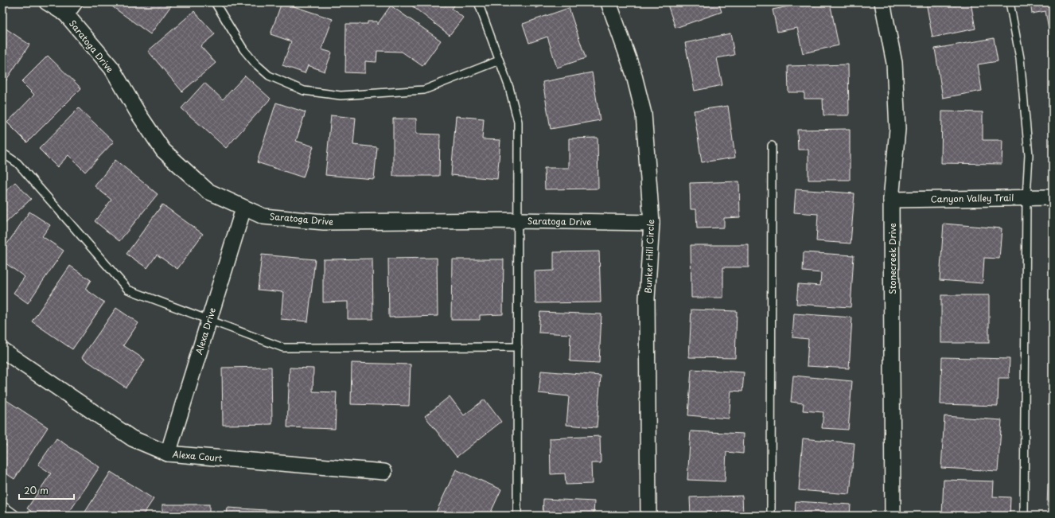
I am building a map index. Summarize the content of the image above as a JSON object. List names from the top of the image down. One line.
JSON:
{"streets":{"street":["Saratoga Drive","Canyon Valley Trail","Bunker Hill Circle","Stonecreek Drive","Alexa Drive","Alexa Court"]},"crossings":[["Saratoga Drive","Bunker Hill Circle"],["Saratoga Drive","Alexa Drive"],["Canyon Valley Trail","Stonecreek Drive"],["Alexa Drive","Alexa Court"]],"scale_bar":"20 m"}
